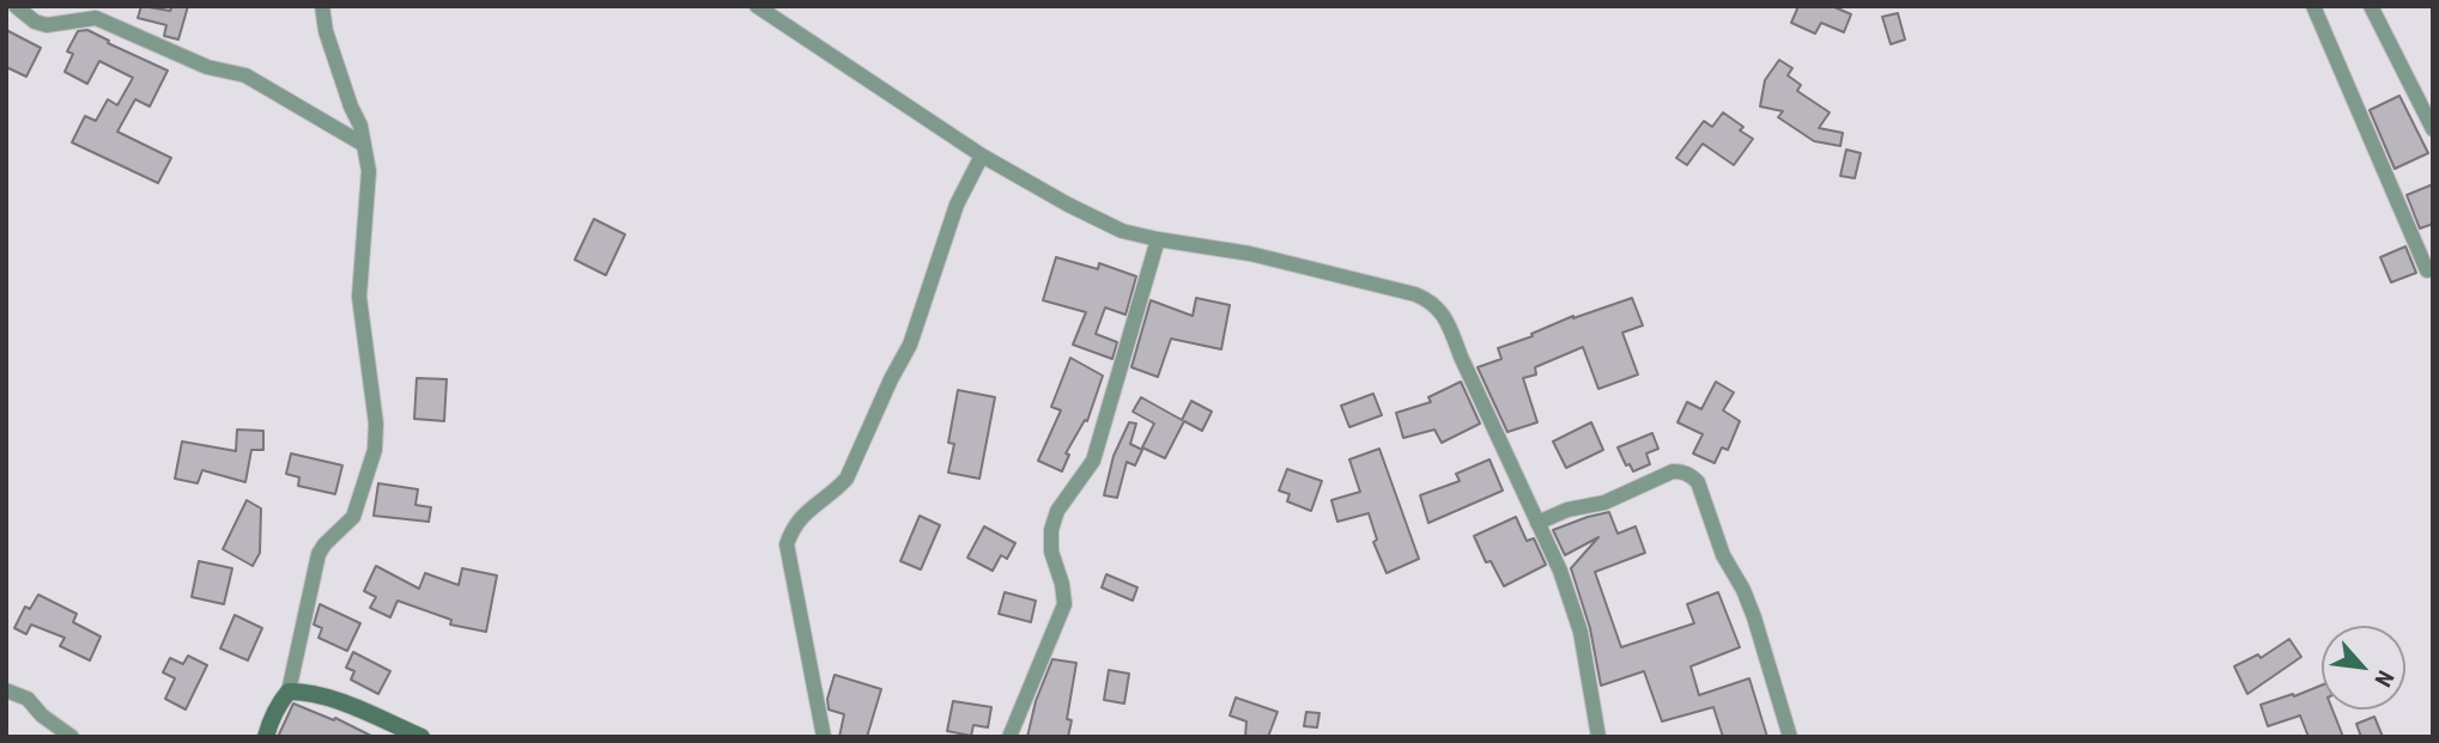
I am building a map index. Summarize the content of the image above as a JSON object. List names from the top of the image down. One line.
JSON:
{"north":"bottom right"}
